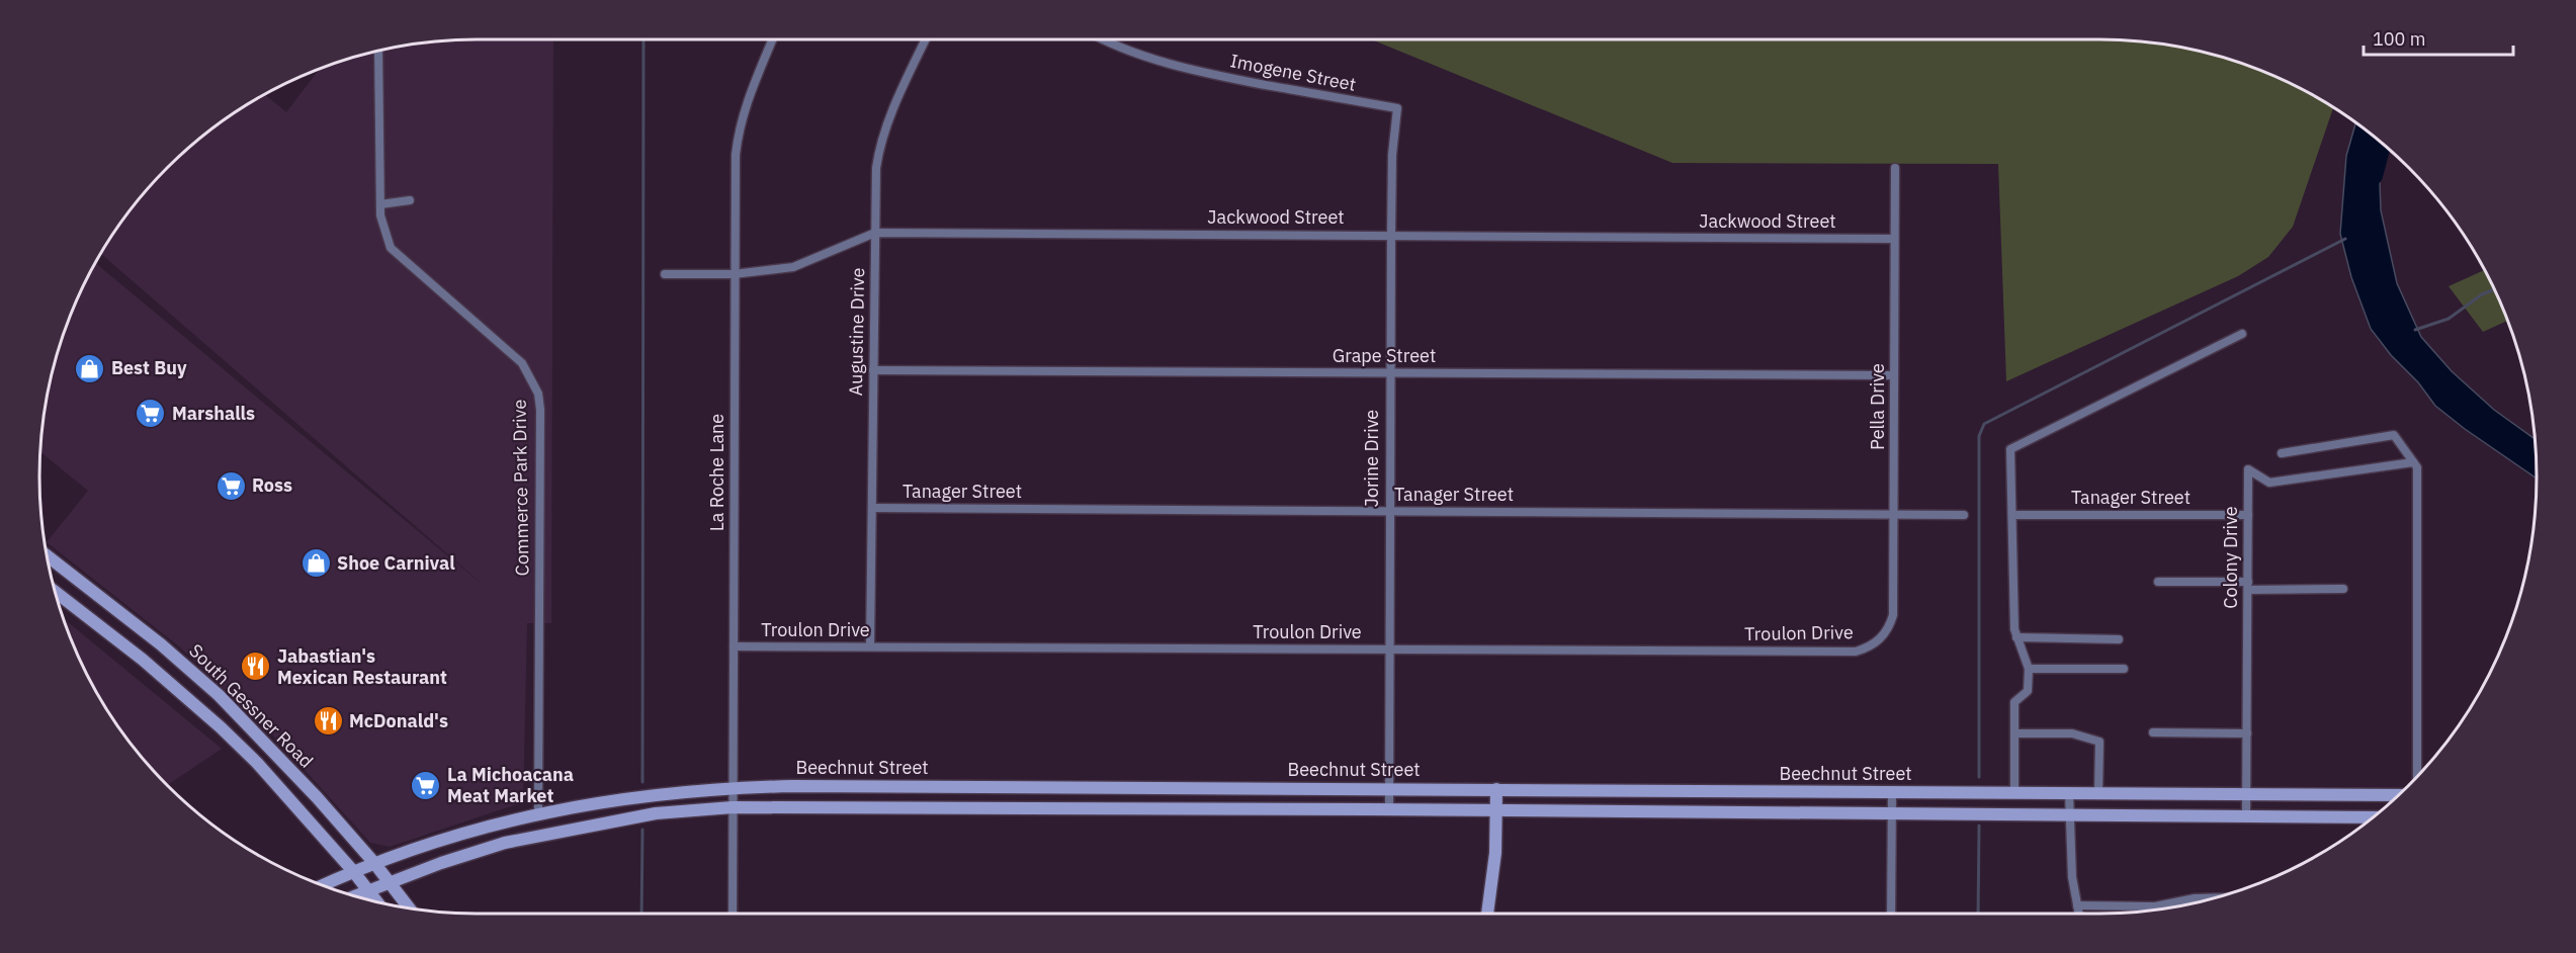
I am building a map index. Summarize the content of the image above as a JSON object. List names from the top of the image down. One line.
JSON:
{"streets":{"main road":["South Gessner Road","Beechnut Street"],"street":["Imogene Street","Jackwood Street","Augustine Drive","Grape Street","Pella Drive","Jorine Drive","La Roche Lane","Commerce Park Drive","Tanager Street","Colony Drive","Troulon Drive"]},"crossings":[["Imogene Street","Jorine Drive"],["Jackwood Street","Augustine Drive"],["Jackwood Street","Pella Drive"],["Jackwood Street","Jorine Drive"],["Jackwood Street","La Roche Lane"],["Augustine Drive","Grape Street"],["Augustine Drive","Tanager Street"],["Augustine Drive","Troulon Drive"],["Grape Street","Pella Drive"],["Grape Street","Jorine Drive"],["Pella Drive","Tanager Street"],["Pella Drive","Troulon Drive"],["Jorine Drive","Tanager Street"],["Jorine Drive","Troulon Drive"],["Jorine Drive","Beechnut Street"],["La Roche Lane","Troulon Drive"],["La Roche Lane","Beechnut Street"],["Commerce Park Drive","Beechnut Street"],["Tanager Street","Colony Drive"],["Colony Drive","Beechnut Street"],["South Gessner Road","Beechnut Street"]],"places":{"shop":["Best Buy","Shoe Carnival"],"supermarket":["Marshalls","Ross","La Michoacana Meat Market"],"restaurant":["Jabastian's Mexican Restaurant","McDonald's"]},"scale_bar":"100 m"}
